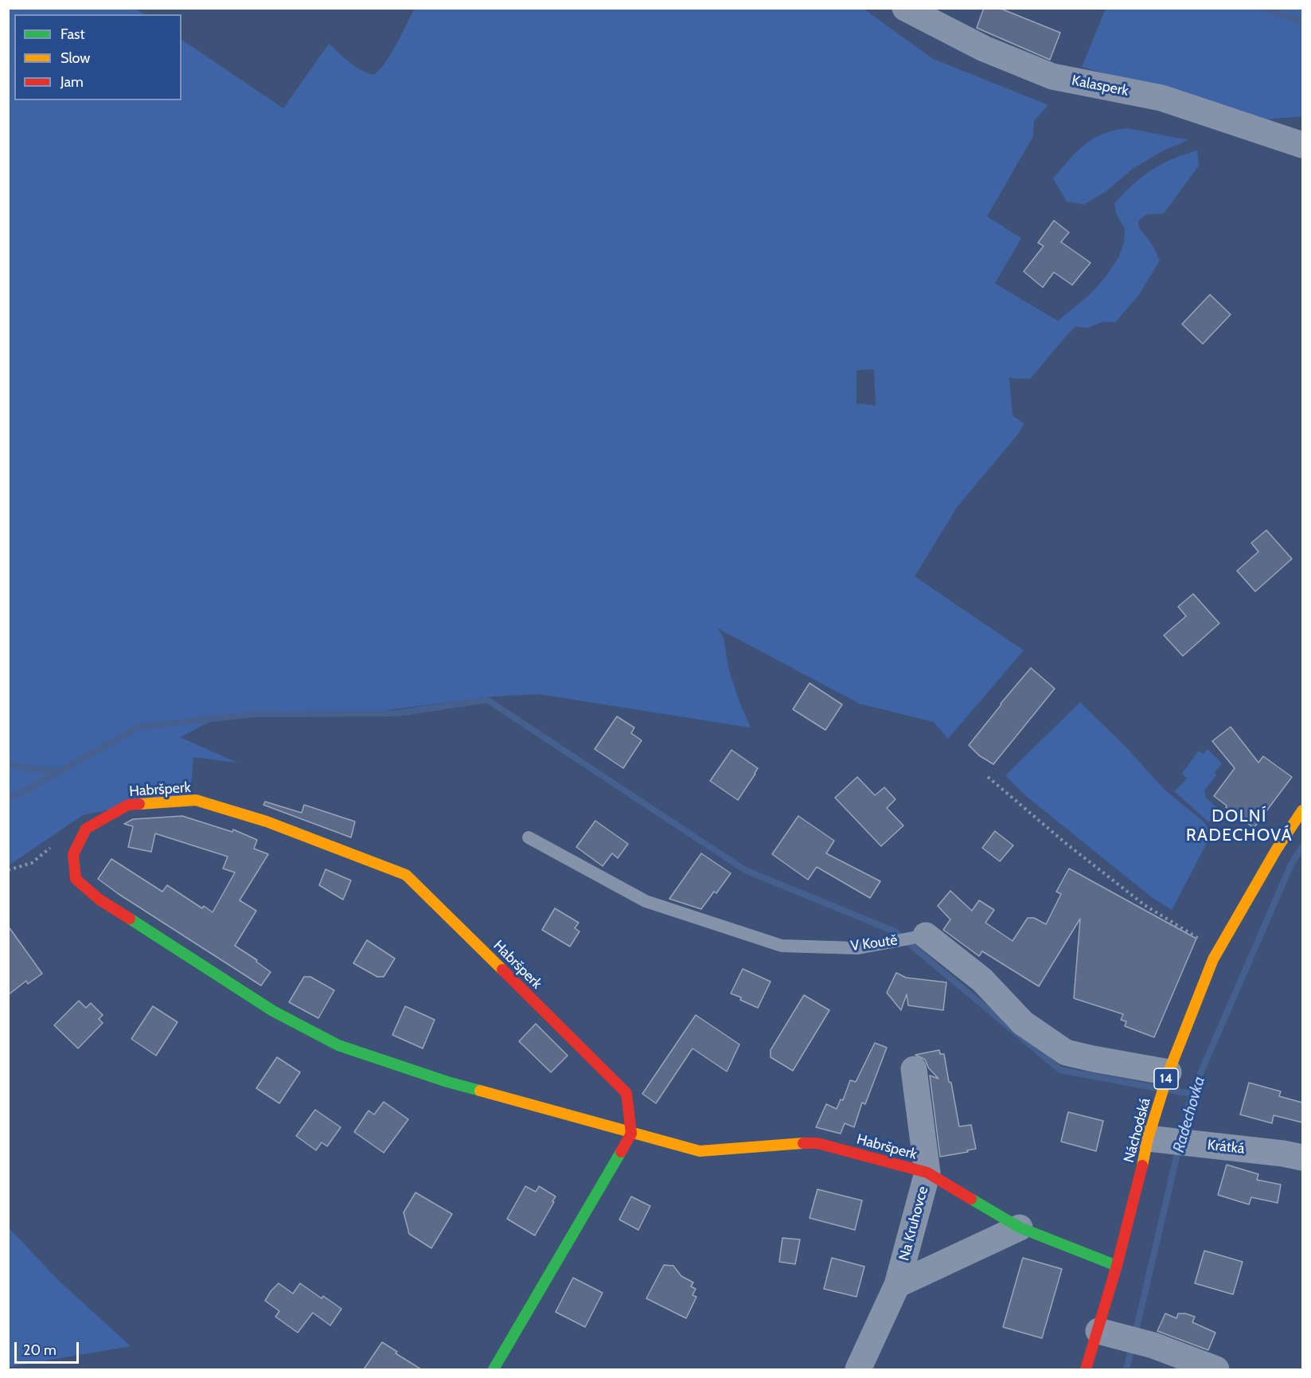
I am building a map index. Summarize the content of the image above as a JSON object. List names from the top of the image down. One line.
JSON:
{"streets":{"street":["Kalasperk","Habršperk","V Koutě","14","Náchodská","Krátká","Na Kruhovce"]},"crossings":[["Habršperk","Náchodská"],["Habršperk","Na Kruhovce"],["V Koutě","Náchodská"],["Náchodská","Krátká"]],"districts":["DOLNÍ RADECHOVÁ"],"water":["Radechovka"],"legend":["Fast","Slow","Jam"],"scale_bar":"20 m"}
